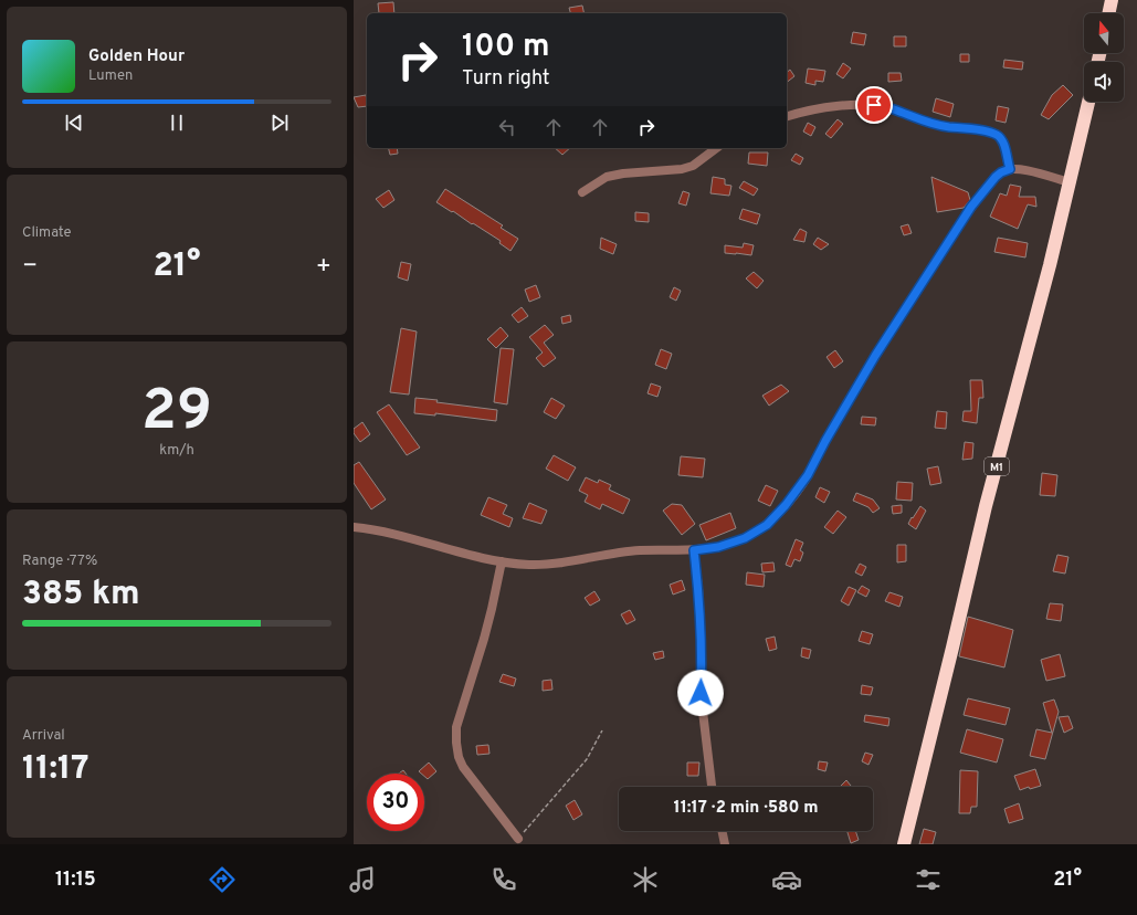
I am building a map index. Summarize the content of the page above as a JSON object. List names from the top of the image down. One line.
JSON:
{"streets":{"highway":["M1"]},"north":"top","page":{"turn":["100 m","Turn right"],"song":["Golden Hour","Lumen"],"tile":["Climate",["29","km/h"],["Range · 77%","385 km"],["Arrival","11:17"]],"heat":["−","21°","+"],"limit":"30","trip":"11:17 · 2 min · 580 m","tabs":["11:15","21°"]}}
